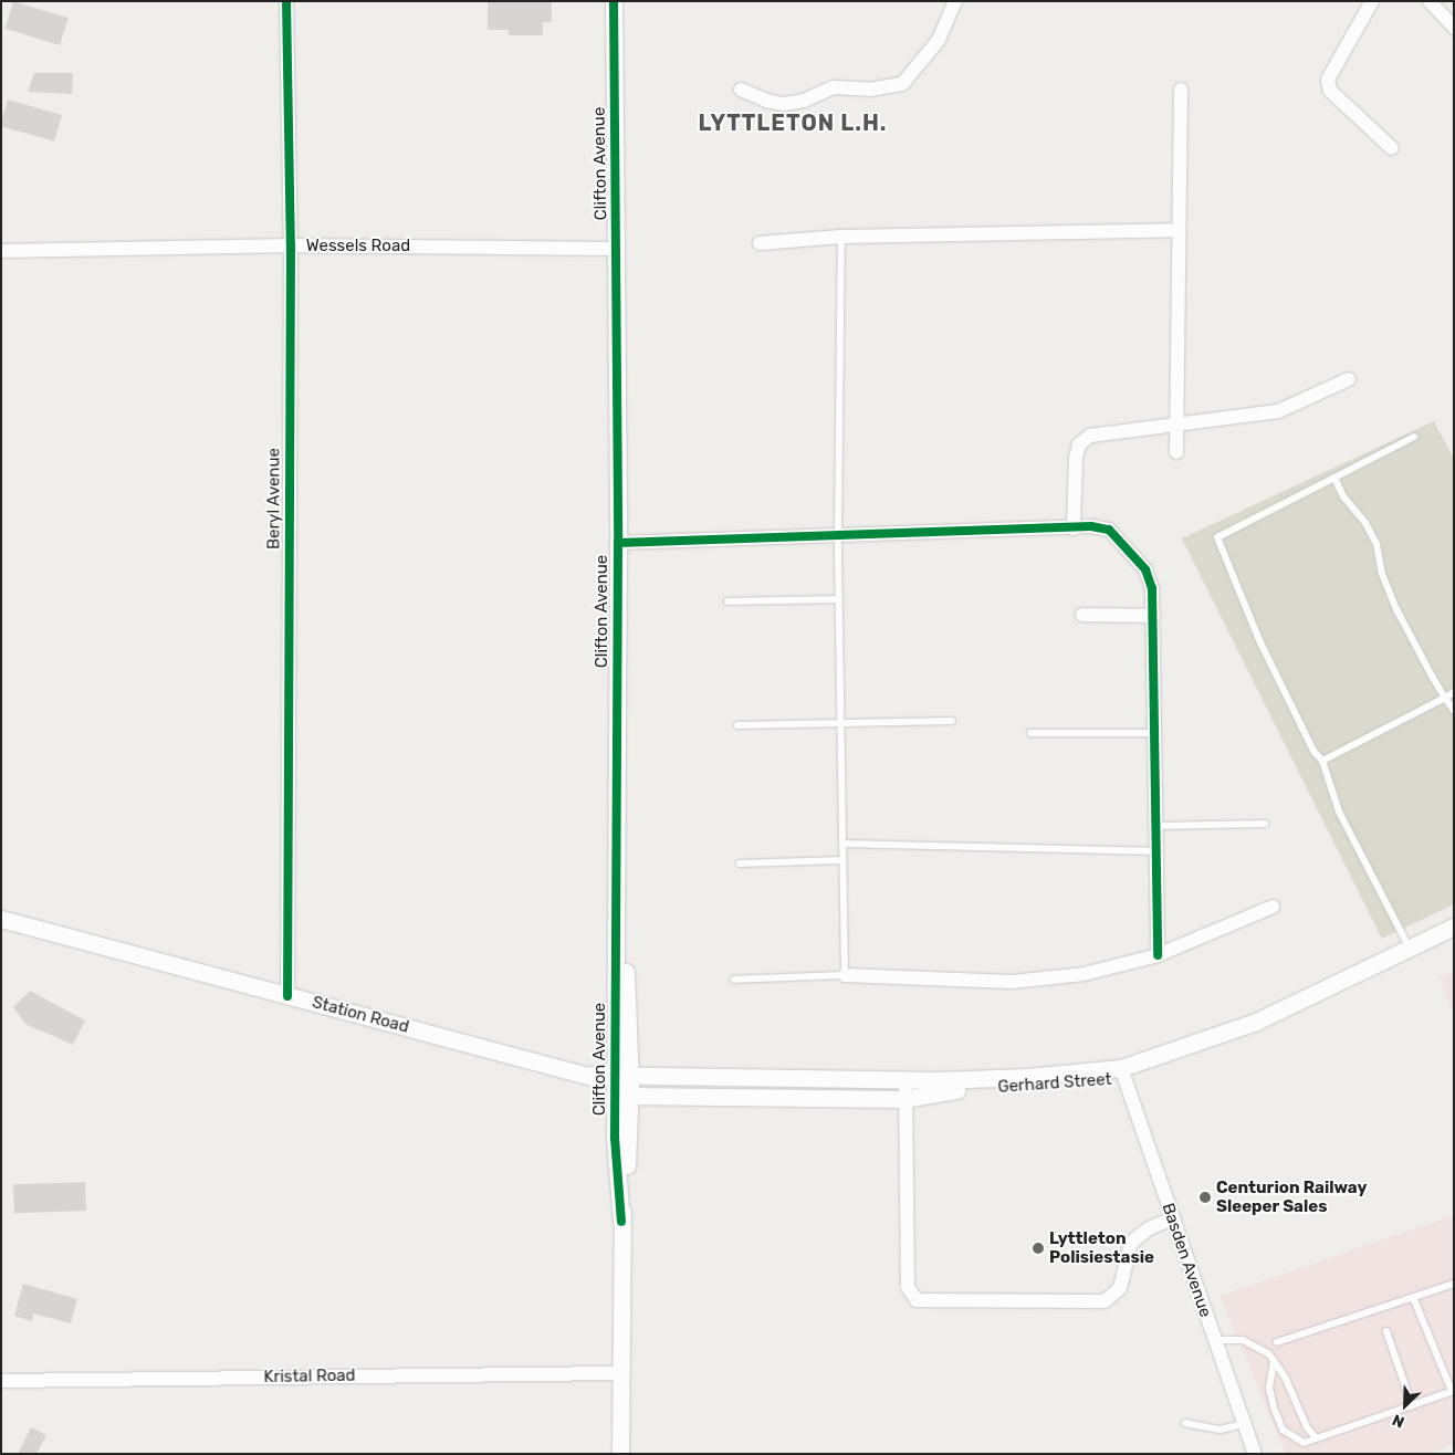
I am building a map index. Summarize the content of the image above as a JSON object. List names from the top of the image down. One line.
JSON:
{"streets":{"street":["Clifton Avenue","Wessels Road","Beryl Avenue","Station Road","Gerhard Street","Basden Avenue","Kristal Road"]},"crossings":[["Clifton Avenue","Wessels Road"],["Clifton Avenue","Station Road"],["Clifton Avenue","Gerhard Street"],["Clifton Avenue","Kristal Road"],["Wessels Road","Beryl Avenue"],["Beryl Avenue","Station Road"],["Station Road","Gerhard Street"],["Gerhard Street","Basden Avenue"]],"districts":["LYTTLETON L.H."],"places":["Centurion Railway Sleeper Sales","Lyttleton Polisiestasie"],"north":"bottom left"}
